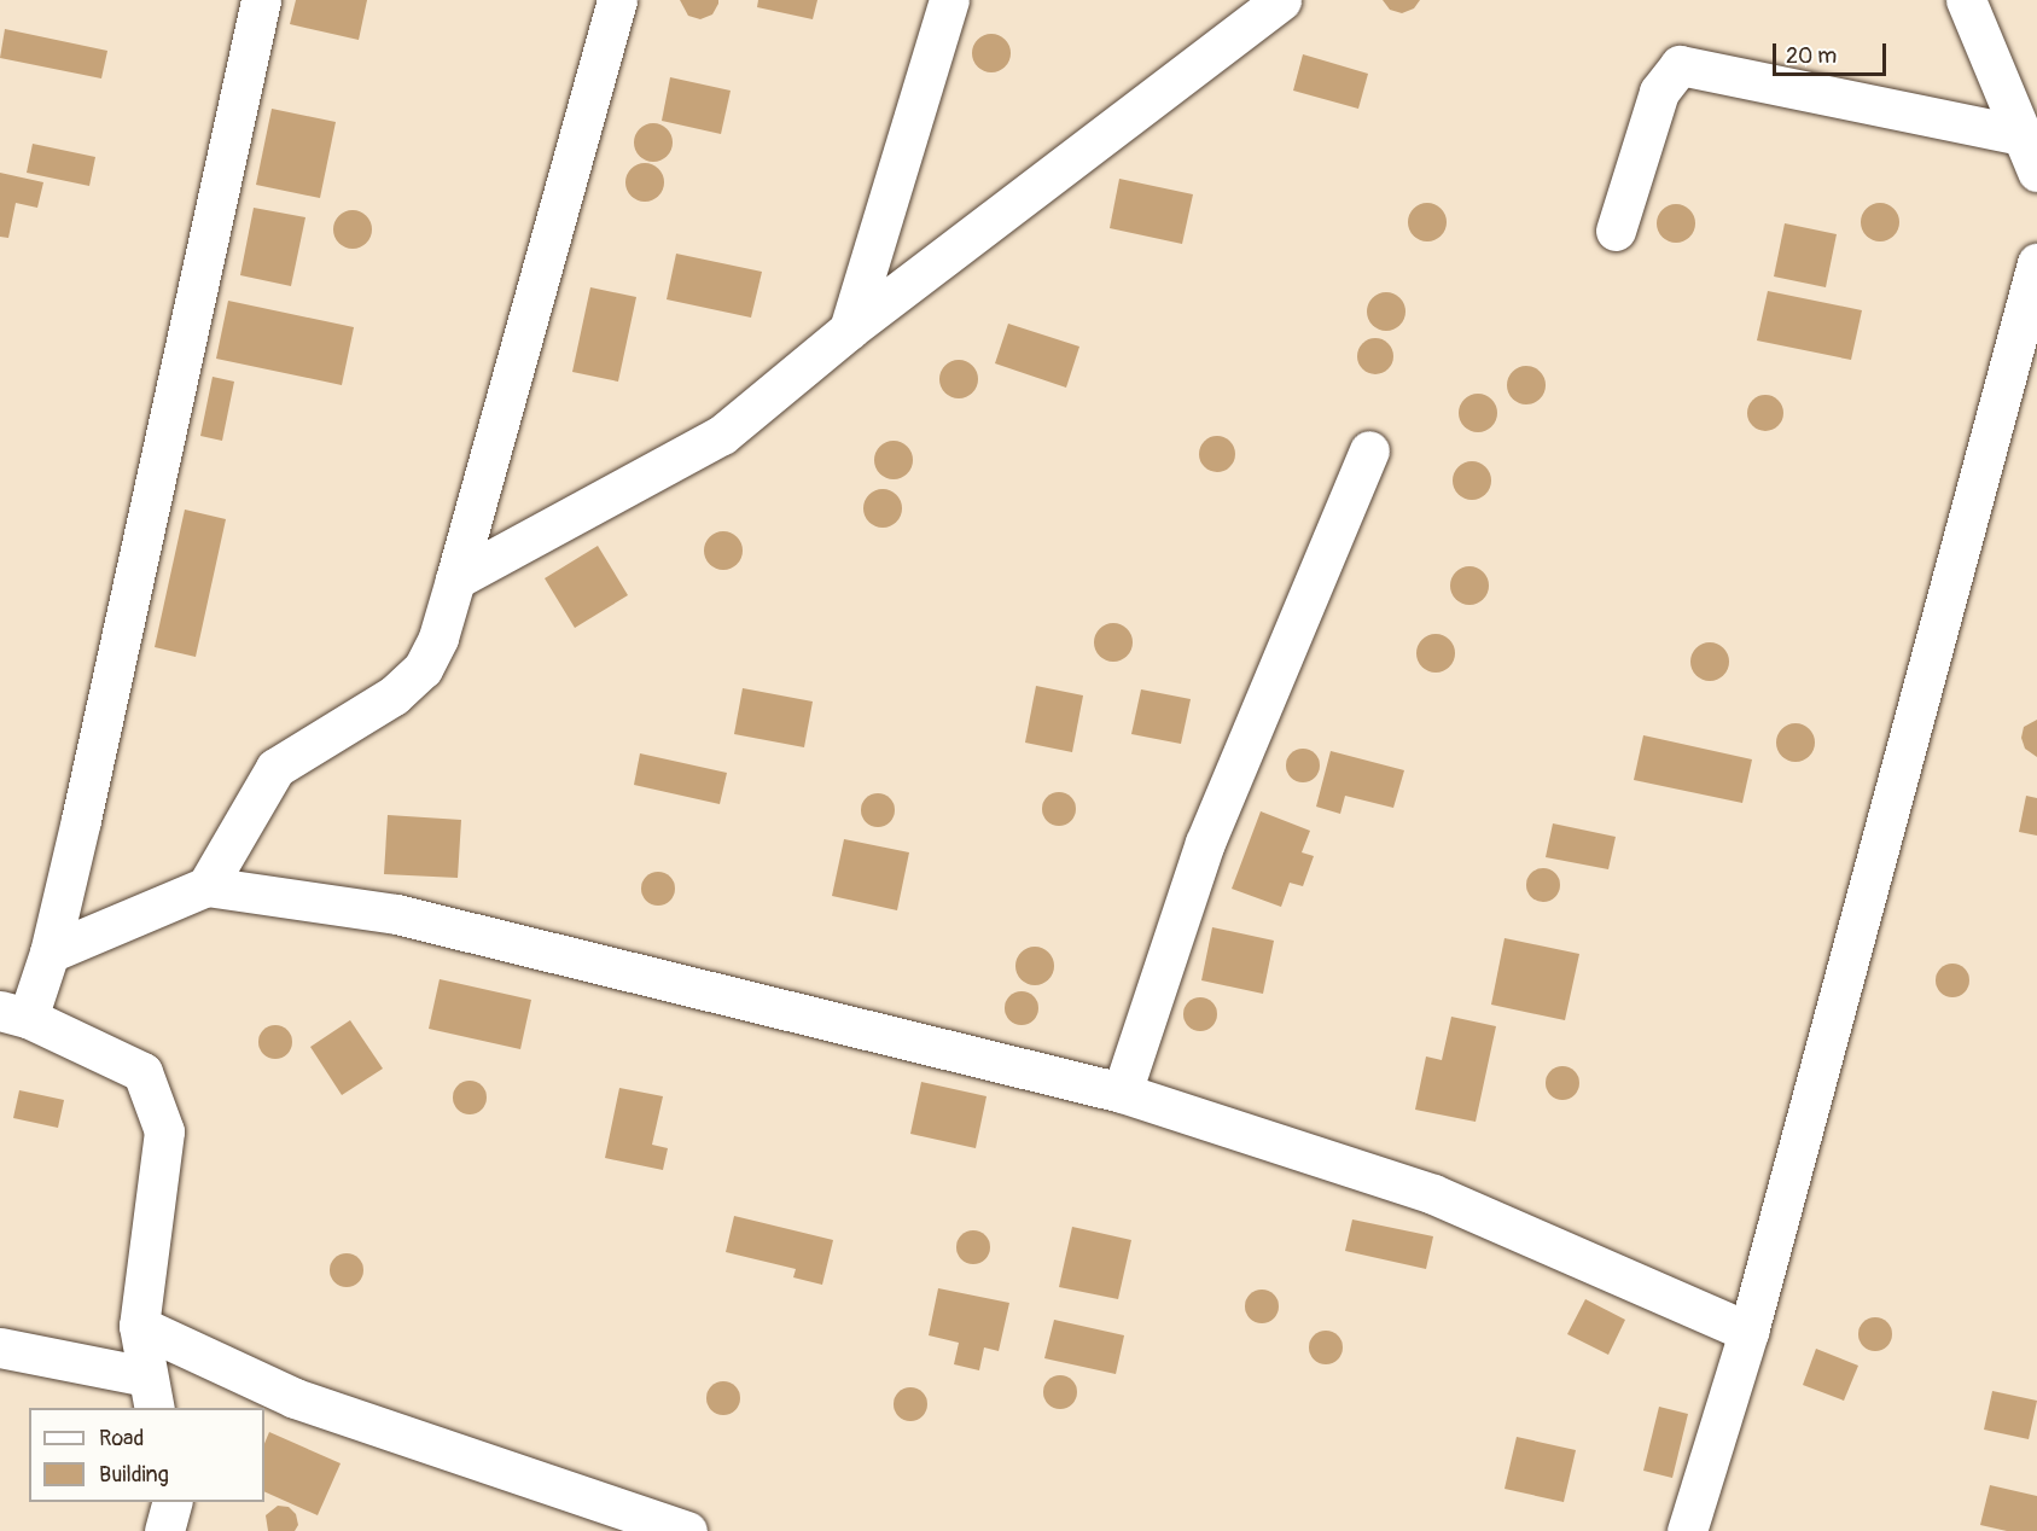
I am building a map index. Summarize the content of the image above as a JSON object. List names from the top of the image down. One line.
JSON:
{"legend":["Road","Building"],"scale_bar":"20 m"}
